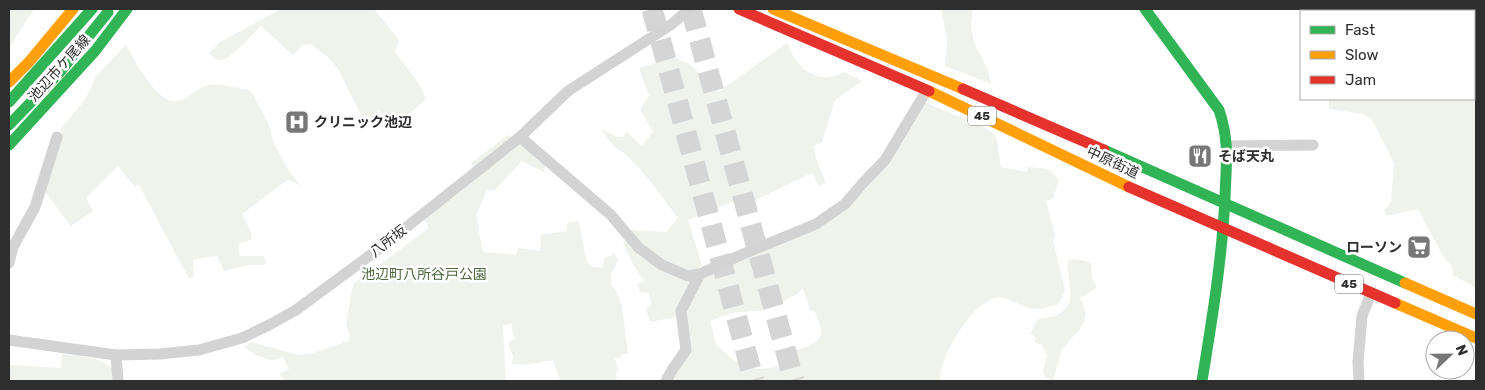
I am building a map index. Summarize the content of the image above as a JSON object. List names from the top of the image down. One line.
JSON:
{"streets":{"main road":["池辺市ケ尾線","45","中原街道"],"street":["八所坂"]},"parks":["池辺町八所谷戸公園"],"places":{"hospital":["クリニック池辺"],"restaurant":["そば天丸"],"supermarket":["ローソン"]},"legend":["Fast","Slow","Jam"],"north":"right"}
